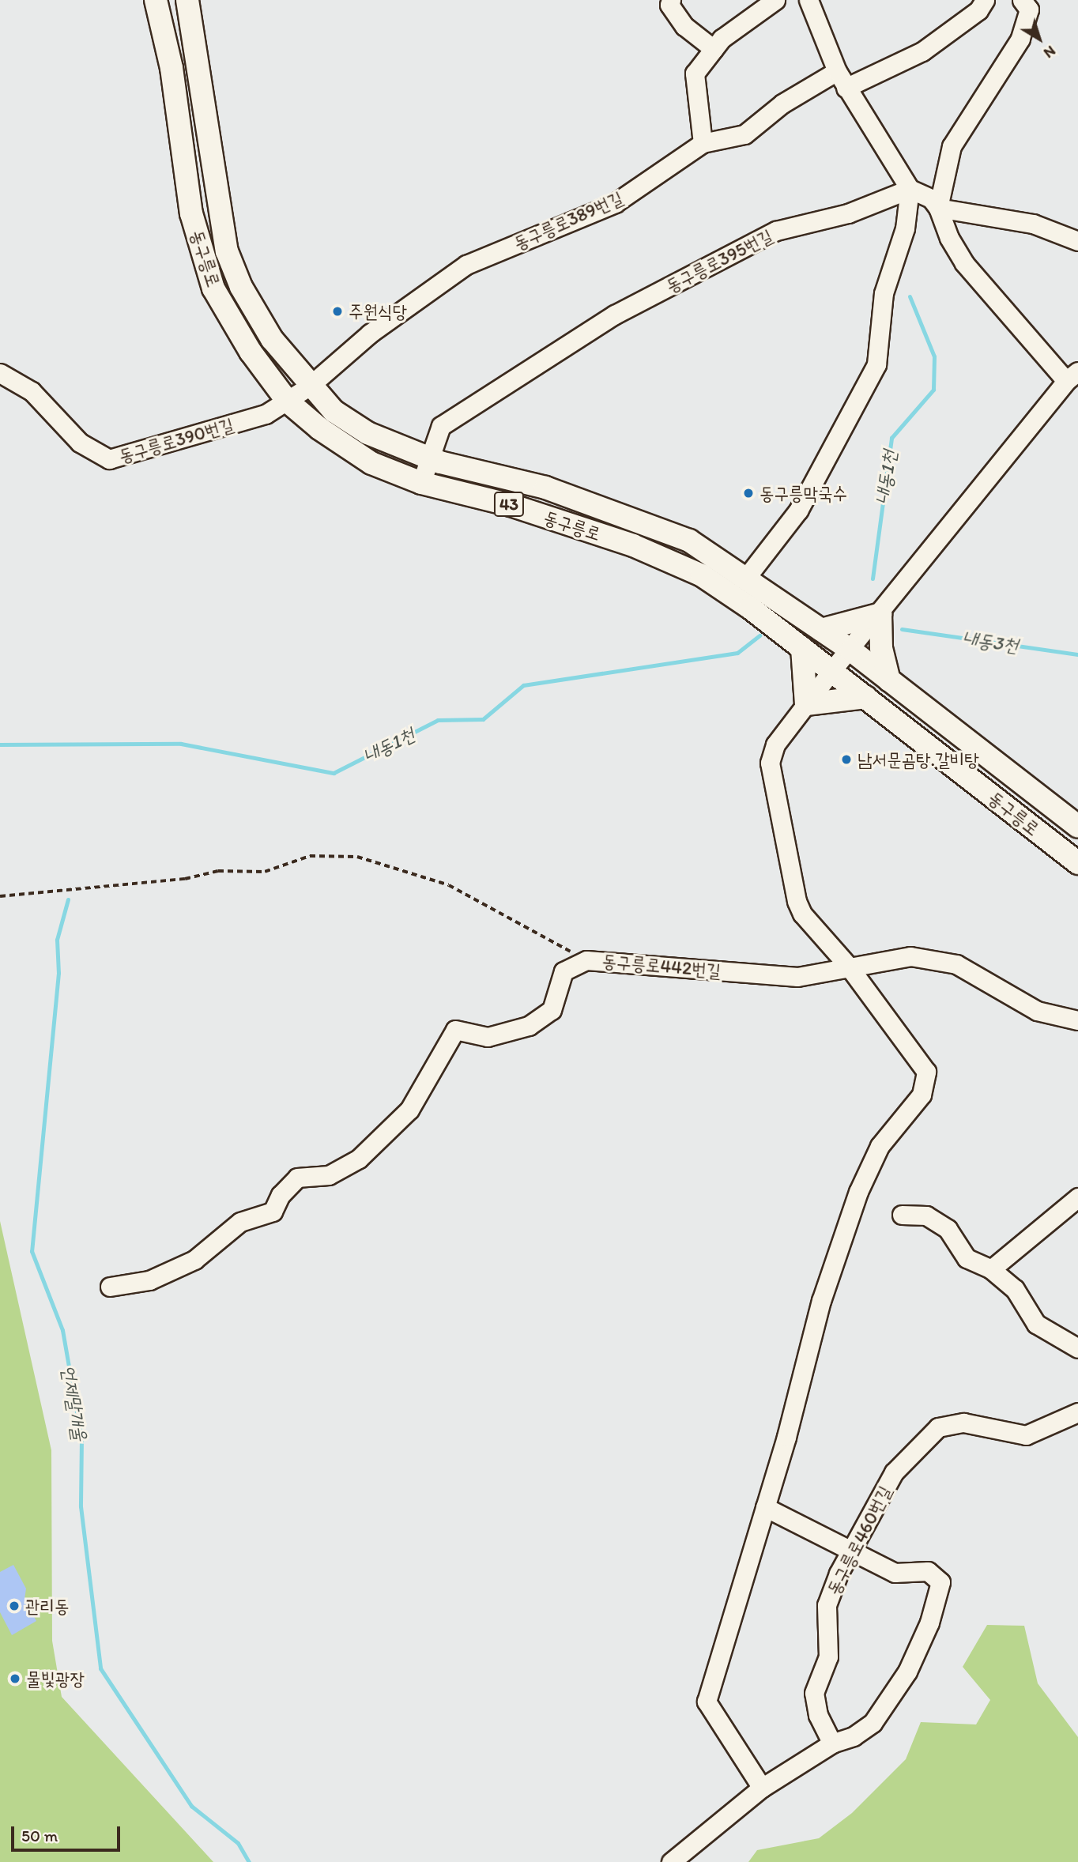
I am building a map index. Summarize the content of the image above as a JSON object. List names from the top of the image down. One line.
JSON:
{"streets":{"main road":["동구릉로","43"],"street":["동구릉로389번길","동구릉로395번길","동구릉로390번길","동구릉로442번길","동구릉로460번길"]},"crossings":[["동구릉로389번길","동구릉로"],["동구릉로389번길","동구릉로390번길"],["동구릉로","동구릉로395번길"],["동구릉로","동구릉로390번길"]],"water":["내동1천","내동3천","언제말개울"],"places":["주원식당","동구릉막국수","남서문곰탕.갈비탕","관리동","물빛광장"],"scale_bar":"50 m","north":"bottom right"}
